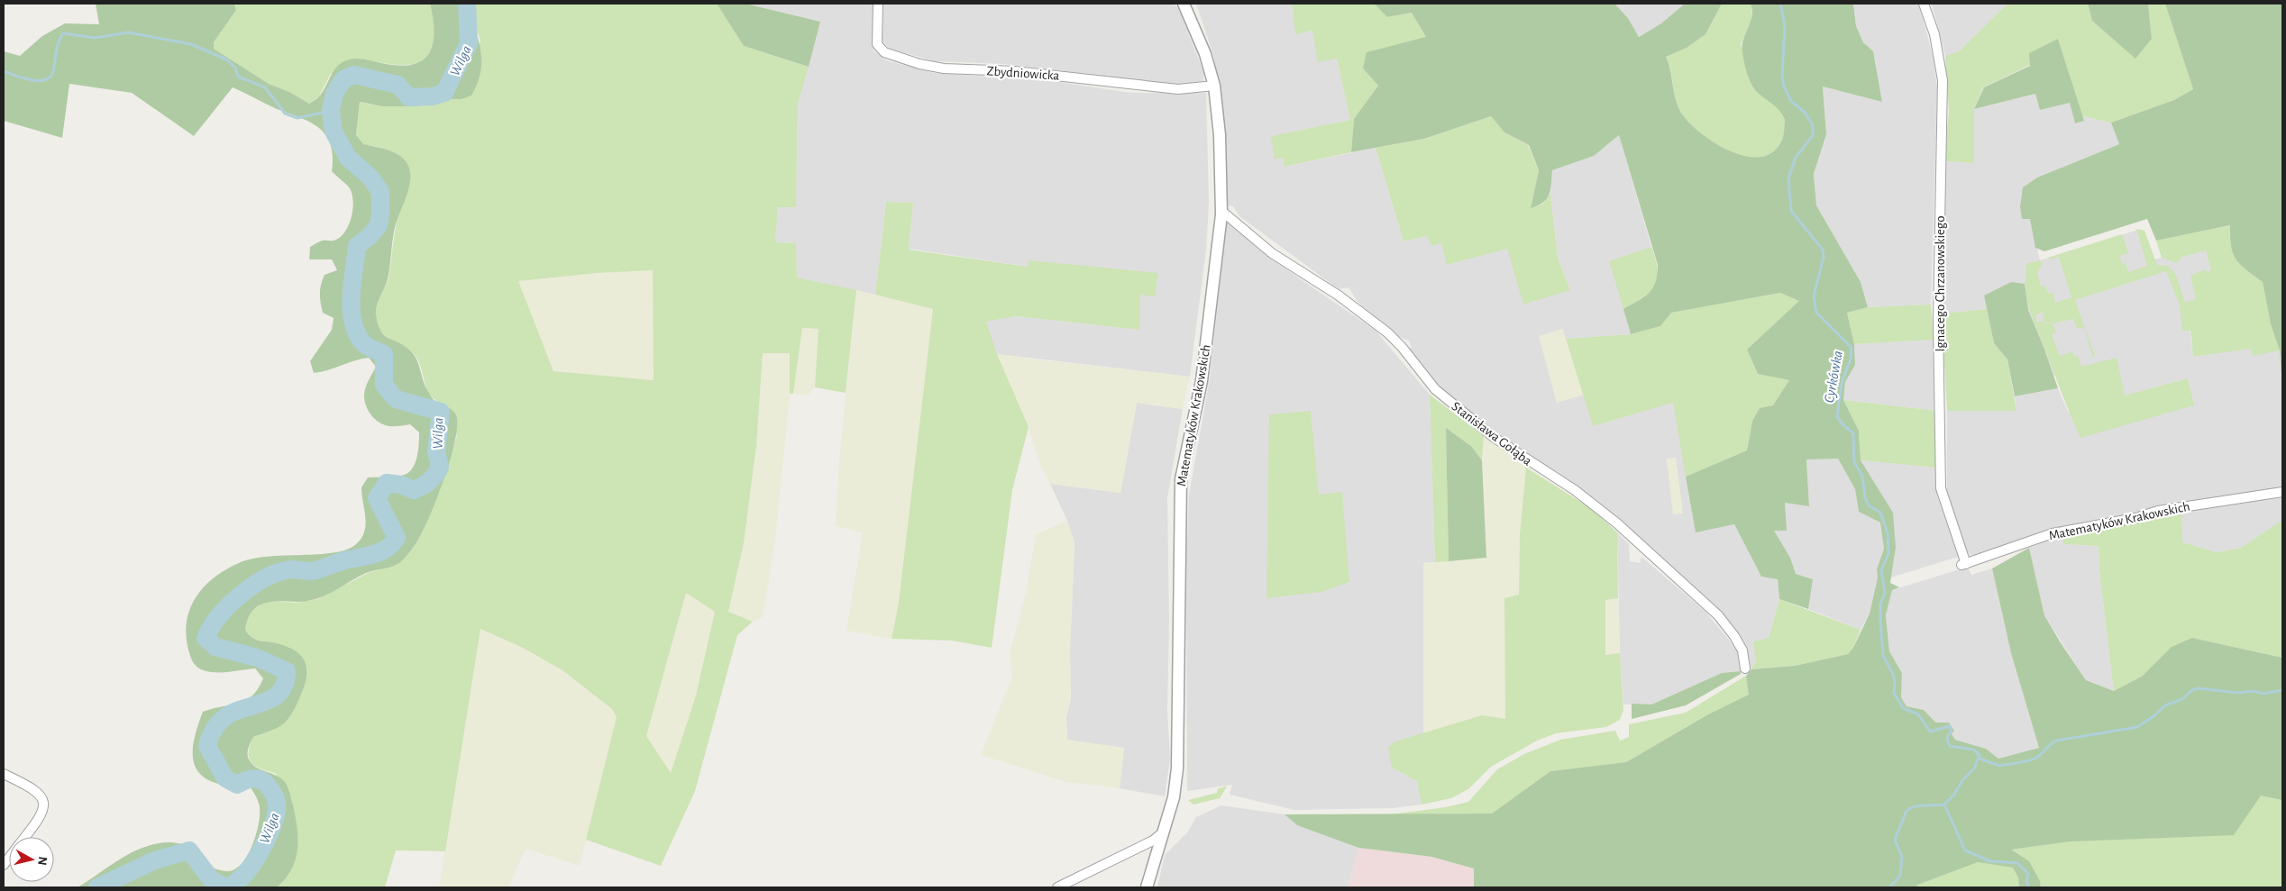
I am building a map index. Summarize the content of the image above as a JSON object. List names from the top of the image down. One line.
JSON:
{"streets":{"street":["Zbydniowicka","Ignacego Chrzanowskiego","Matematyków Krakowskich","Stanisława Gołąba"]},"crossings":[["Zbydniowicka","Matematyków Krakowskich"],["Ignacego Chrzanowskiego","Matematyków Krakowskich"],["Matematyków Krakowskich","Stanisława Gołąba"]],"water":["Wilga","Cyrkówka"],"north":"right"}
